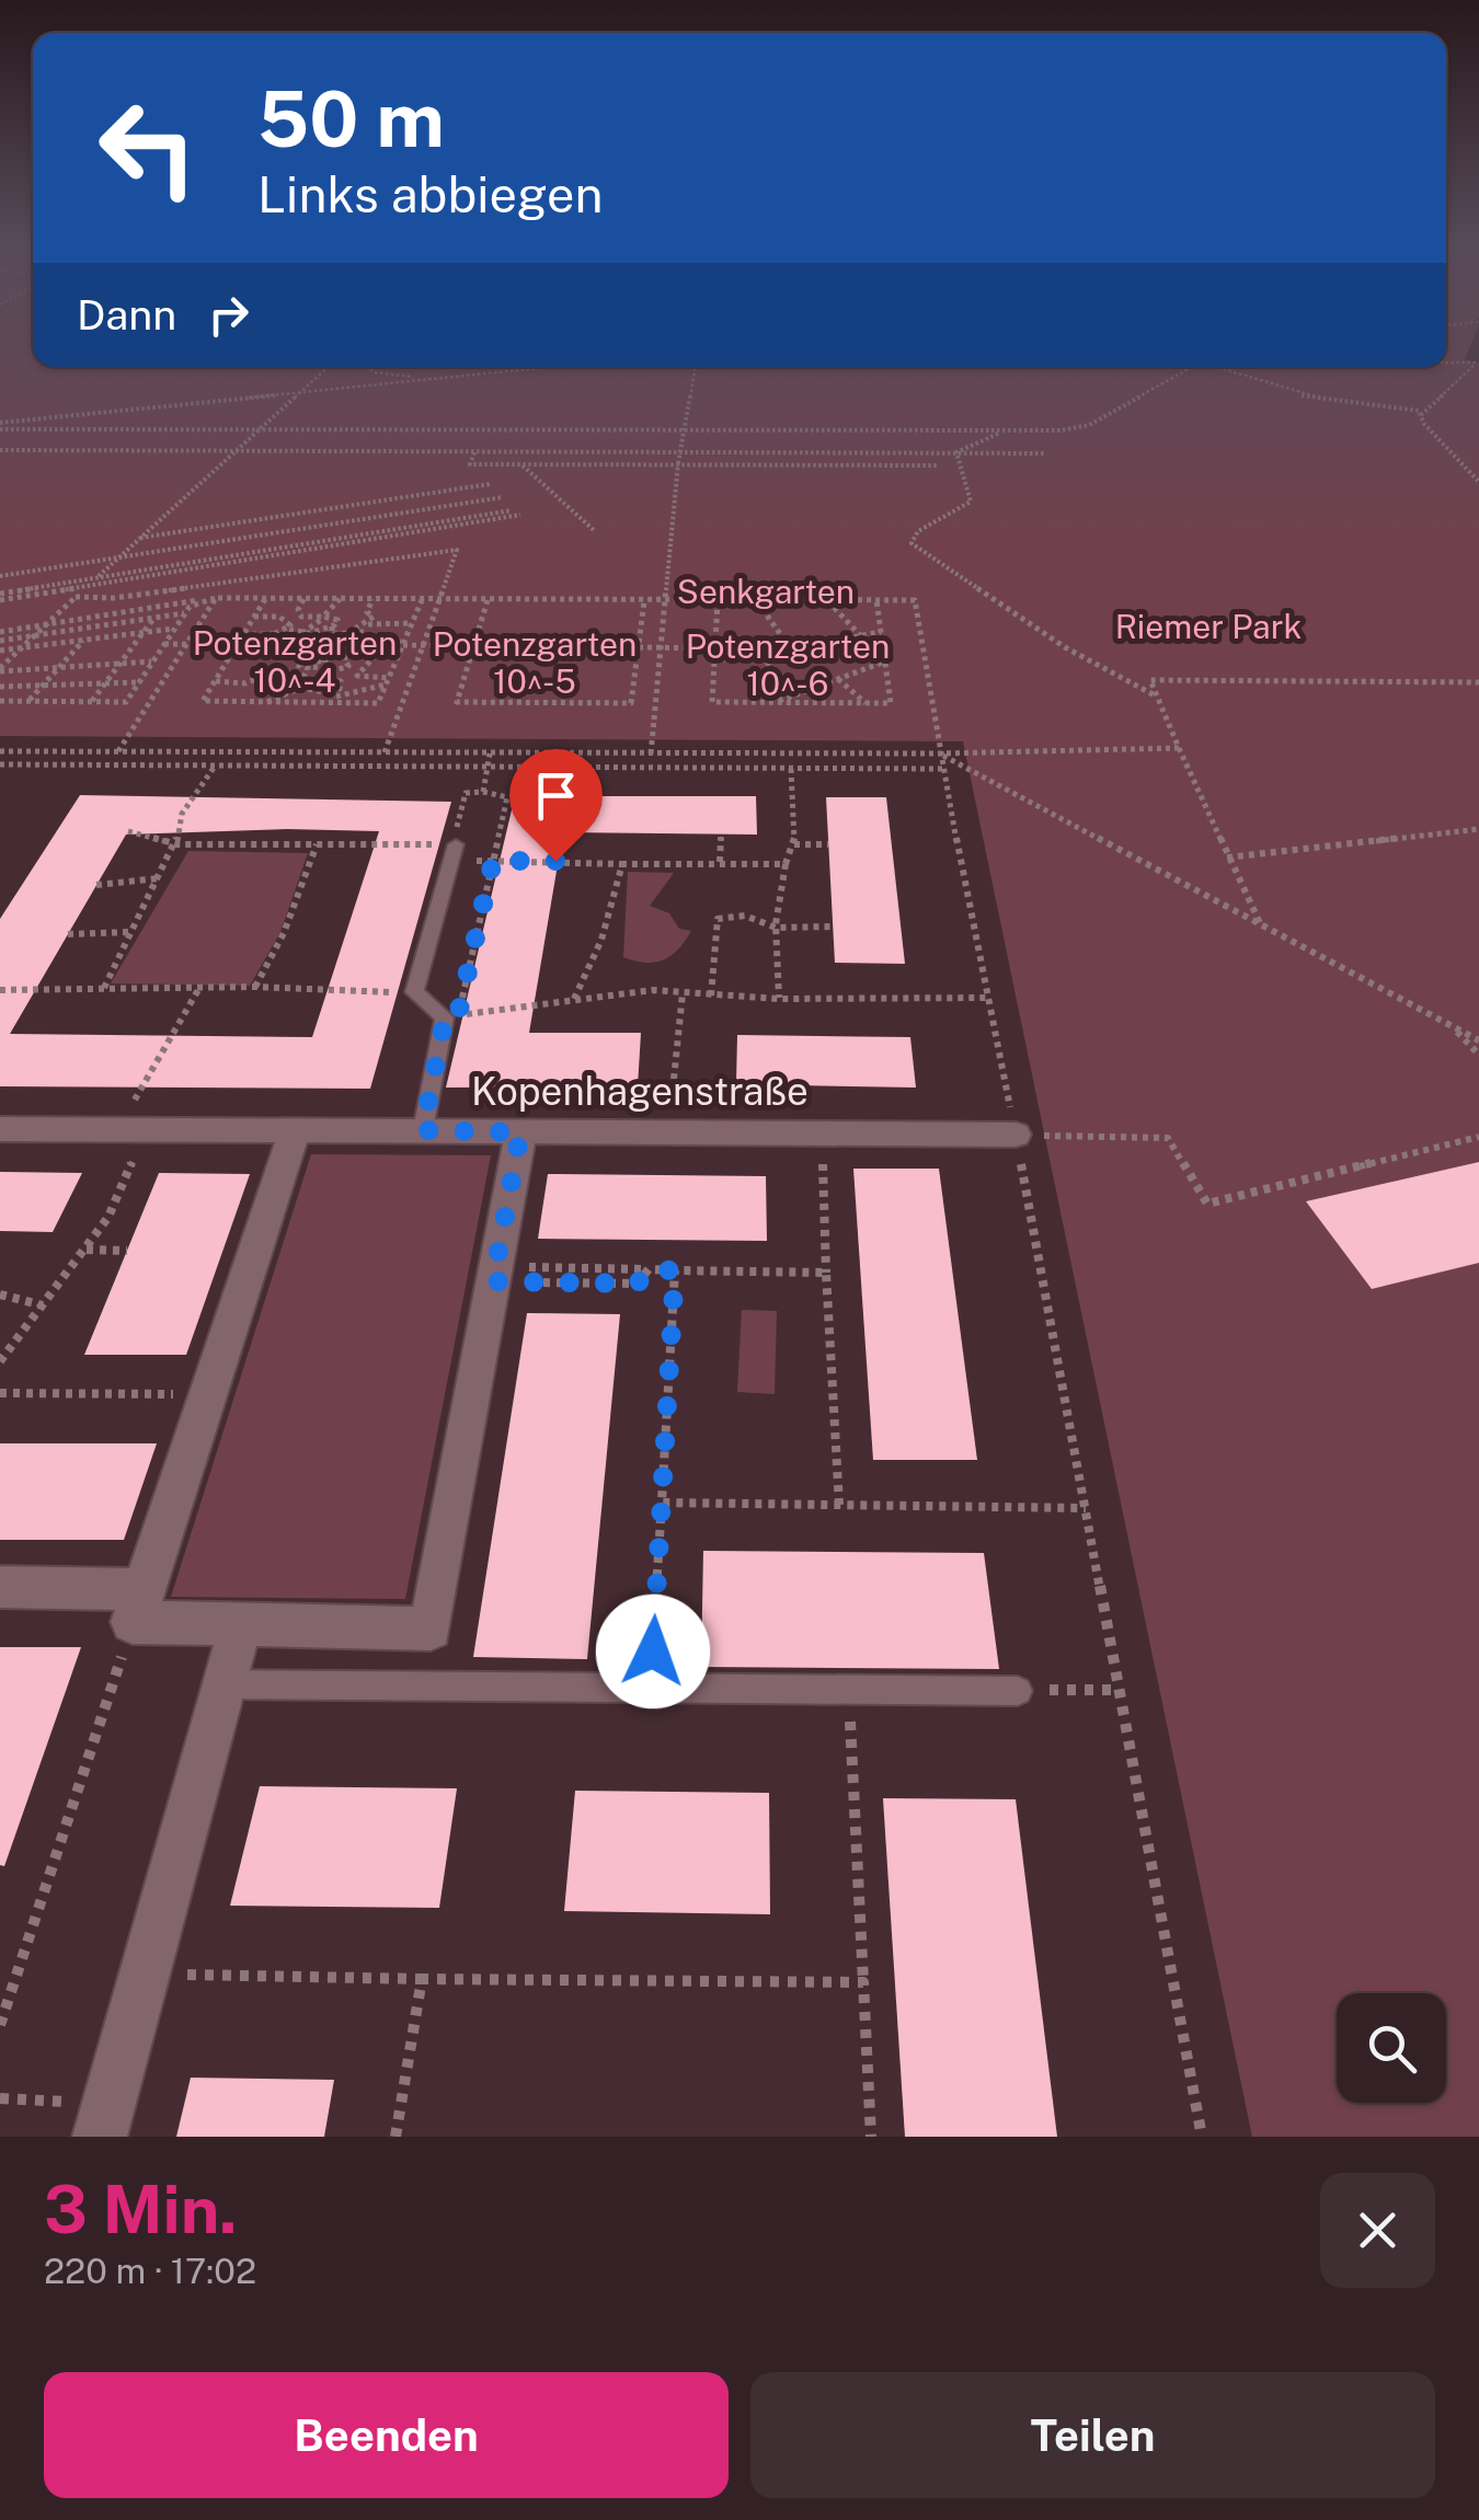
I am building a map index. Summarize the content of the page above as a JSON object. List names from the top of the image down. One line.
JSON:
{"streets":{"street":["Kopenhagenstraße"]},"parks":["Senkgarten","Riemer Park","Potenzgarten 10^-4","Potenzgarten 10^-5","Potenzgarten 10^-6"],"page":{"turn":["50 m","Links abbiegen"],"then":"Dann","heading":["3 Min.","220 m · 17:02"],"buttons":["Beenden","Teilen"]}}
